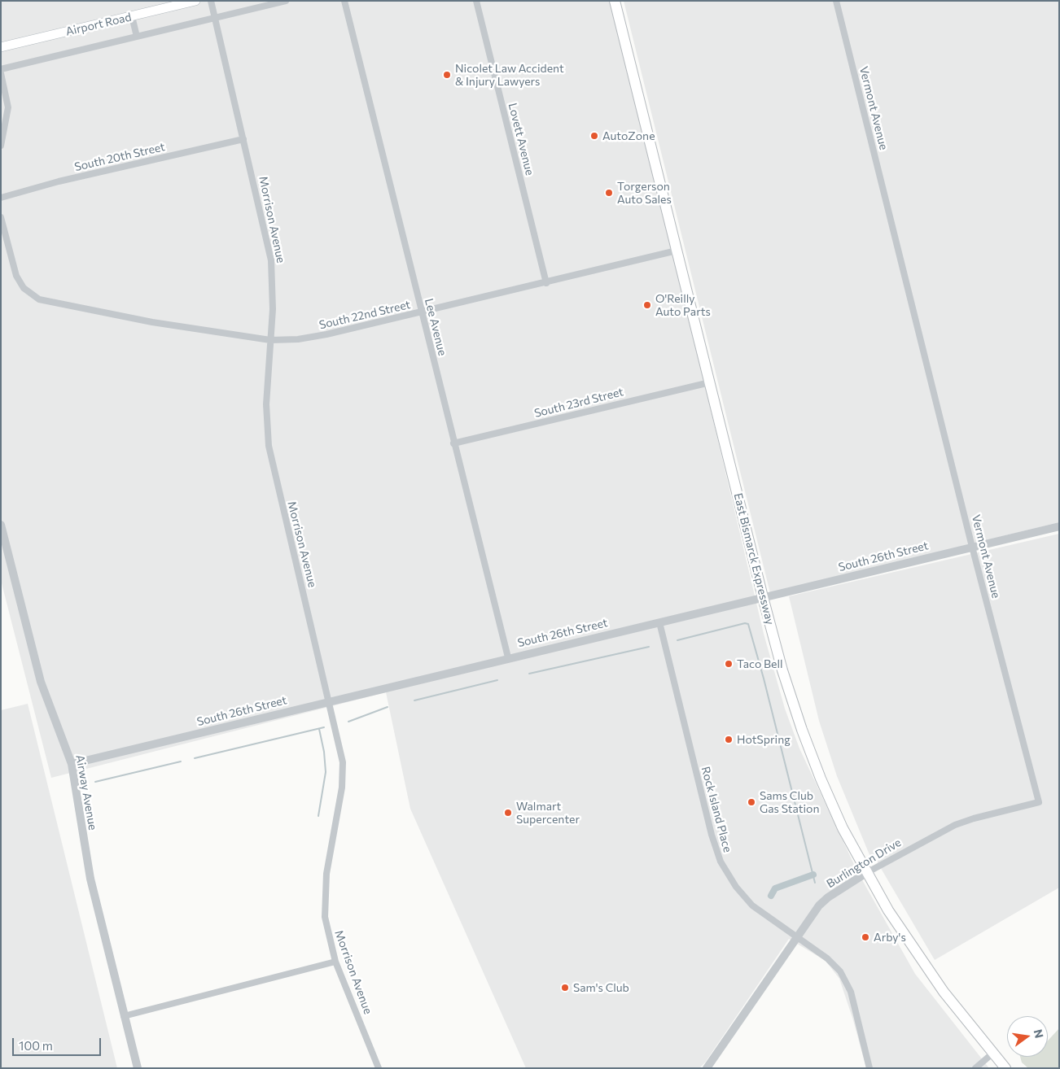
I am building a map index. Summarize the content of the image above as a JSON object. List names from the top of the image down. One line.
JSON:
{"streets":{"main road":["Airport Road","East Bismarck Expressway"],"street":["Vermont Avenue","Lovett Avenue","South 20th Street","Morrison Avenue","South 22nd Street","Lee Avenue","South 23rd Street","South 26th Street","Airway Avenue","Rock Island Place","Burlington Drive"]},"crossings":[["Vermont Avenue","South 26th Street"],["Vermont Avenue","Burlington Drive"],["Lovett Avenue","South 22nd Street"],["South 20th Street","Morrison Avenue"],["Morrison Avenue","South 22nd Street"],["Morrison Avenue","South 26th Street"],["South 22nd Street","Lee Avenue"],["South 22nd Street","East Bismarck Expressway"],["Lee Avenue","South 23rd Street"],["Lee Avenue","South 26th Street"],["South 23rd Street","East Bismarck Expressway"],["South 26th Street","East Bismarck Expressway"],["South 26th Street","Airway Avenue"],["South 26th Street","Rock Island Place"],["East Bismarck Expressway","Burlington Drive"],["Rock Island Place","Burlington Drive"]],"places":["Nicolet Law Accident & Injury Lawyers","AutoZone","Torgerson Auto Sales","O'Reilly Auto Parts","Taco Bell","HotSpring","Sams Club Gas Station","Walmart Supercenter","Arby's","Sam's Club"],"scale_bar":"100 m","north":"right"}
